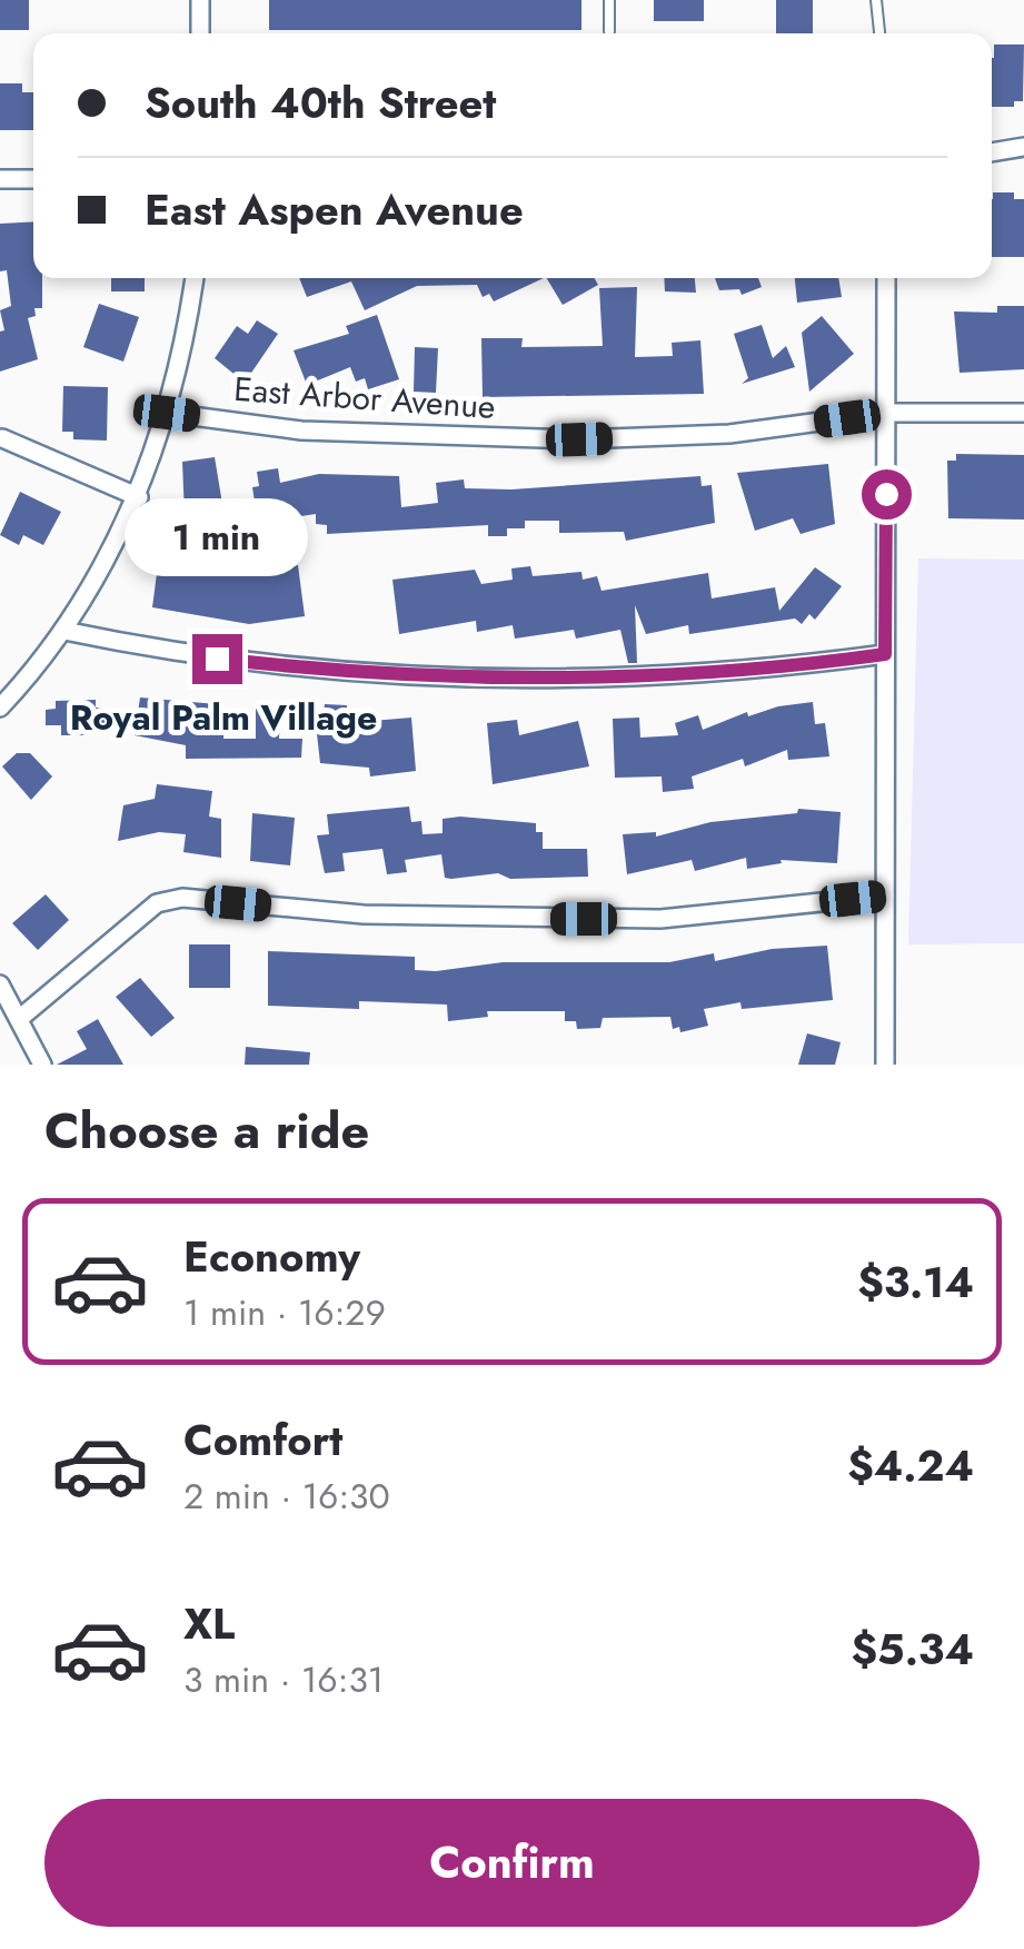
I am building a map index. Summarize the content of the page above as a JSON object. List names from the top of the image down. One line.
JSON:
{"streets":{"street":["East Arbor Avenue"]},"districts":["Royal Palm Village"],"page":{"banner":["South 40th Street","East Aspen Avenue"],"bubble":"1 min","heading":"Choose a ride","list":[{"name":"Economy","note":"1 min · 16:29","value":"$3.14"},{"name":"Comfort","note":"2 min · 16:30","value":"$4.24"},{"name":"XL","note":"3 min · 16:31","value":"$5.34"}],"buttons":"Confirm"}}
